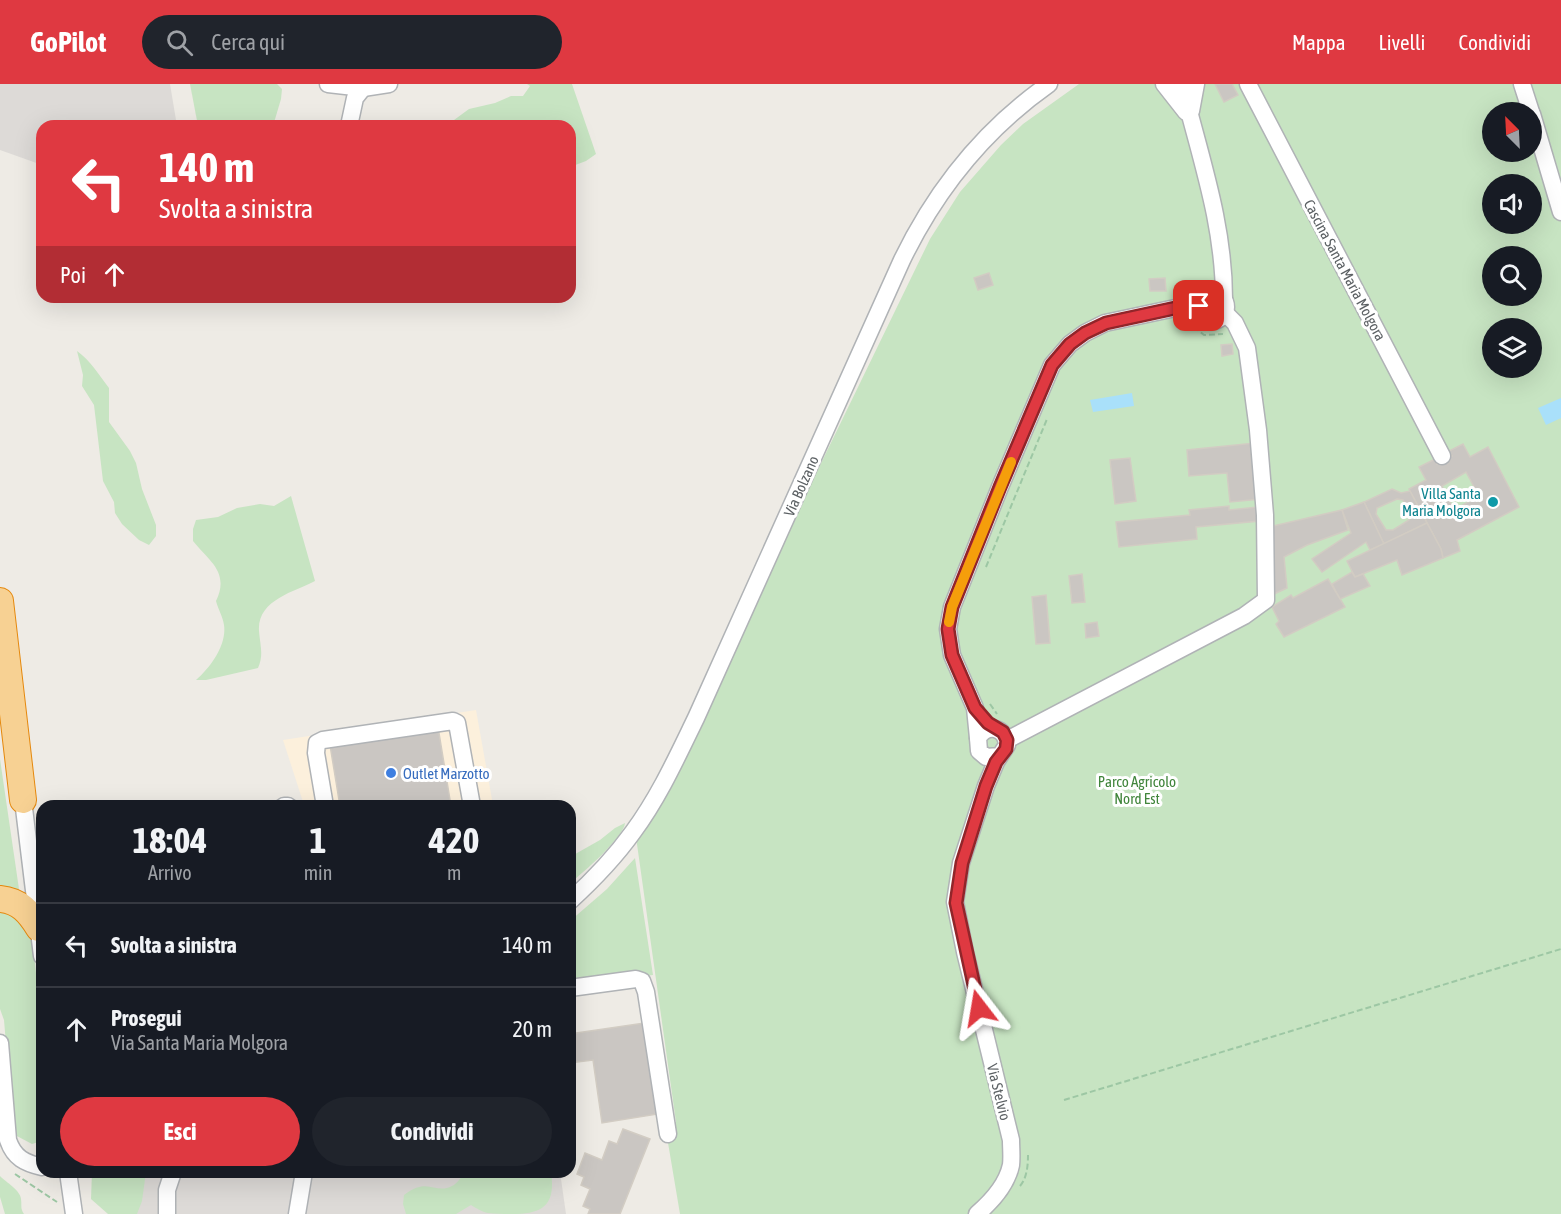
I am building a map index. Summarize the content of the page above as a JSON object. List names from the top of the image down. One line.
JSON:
{"streets":{"street":["Cascina Santa Maria Molgora","Via Bolzano","Via Stelvio"]},"parks":["Parco Agricolo Nord Est"],"places":["Villa Santa Maria Molgora","Outlet Marzotto"],"north":"top left","page":{"header":"GoPilot","search":"Cerca qui","nav":["Mappa","Livelli","Condividi"],"turn":["140 m","Svolta a sinistra"],"then":"Poi","eta":["18:04","Arrivo","1","min","420","m"],"list":[{"name":"Svolta a sinistra","value":"140 m"},{"name":"Prosegui","note":"Via Santa Maria Molgora","value":"20 m"}],"buttons":["Esci","Condividi"]}}
